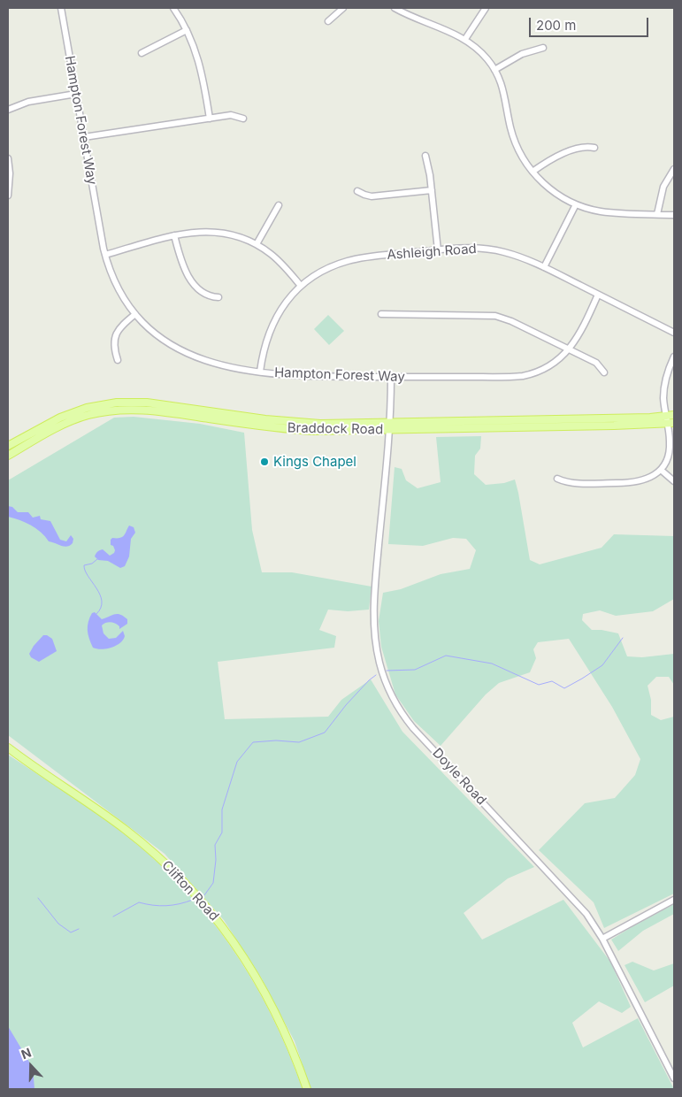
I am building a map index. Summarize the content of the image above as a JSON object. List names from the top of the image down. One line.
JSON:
{"streets":{"main road":["Braddock Road","Clifton Road"],"street":["Hampton Forest Way","Ashleigh Road","Doyle Road"]},"crossings":[["Hampton Forest Way","Ashleigh Road"],["Hampton Forest Way","Doyle Road"],["Braddock Road","Doyle Road"]],"places":["Kings Chapel"],"scale_bar":"200 m","north":"top"}
